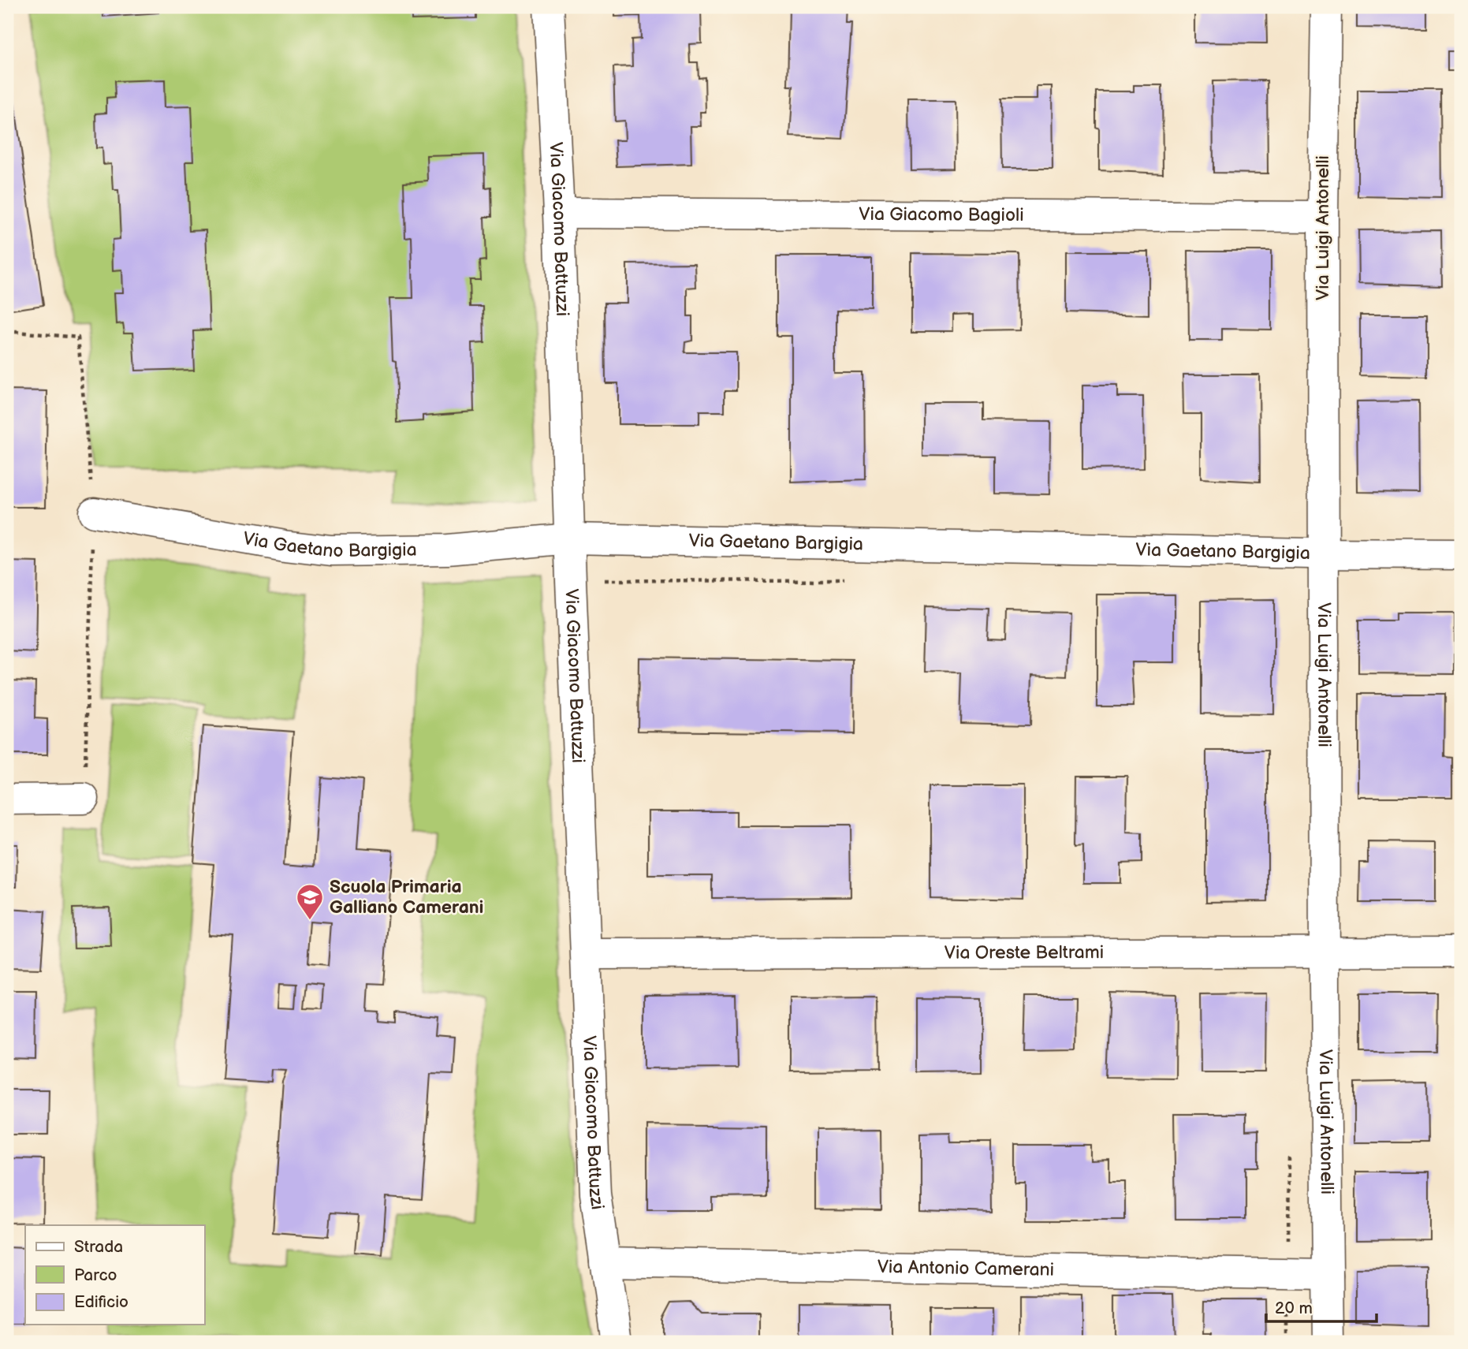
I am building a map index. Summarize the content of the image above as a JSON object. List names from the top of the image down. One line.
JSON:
{"streets":{"street":["Via Giacomo Bagioli","Via Luigi Antonelli","Via Giacomo Battuzzi","Via Gaetano Bargigia","Via Oreste Beltrami","Via Antonio Camerani"]},"crossings":[["Via Giacomo Bagioli","Via Luigi Antonelli"],["Via Giacomo Bagioli","Via Giacomo Battuzzi"],["Via Luigi Antonelli","Via Gaetano Bargigia"],["Via Luigi Antonelli","Via Oreste Beltrami"],["Via Luigi Antonelli","Via Antonio Camerani"],["Via Giacomo Battuzzi","Via Gaetano Bargigia"],["Via Giacomo Battuzzi","Via Oreste Beltrami"],["Via Giacomo Battuzzi","Via Antonio Camerani"]],"places":{"school or university":["Scuola Primaria Galliano Camerani"]},"legend":["Strada","Parco","Edificio"],"scale_bar":"20 m"}
